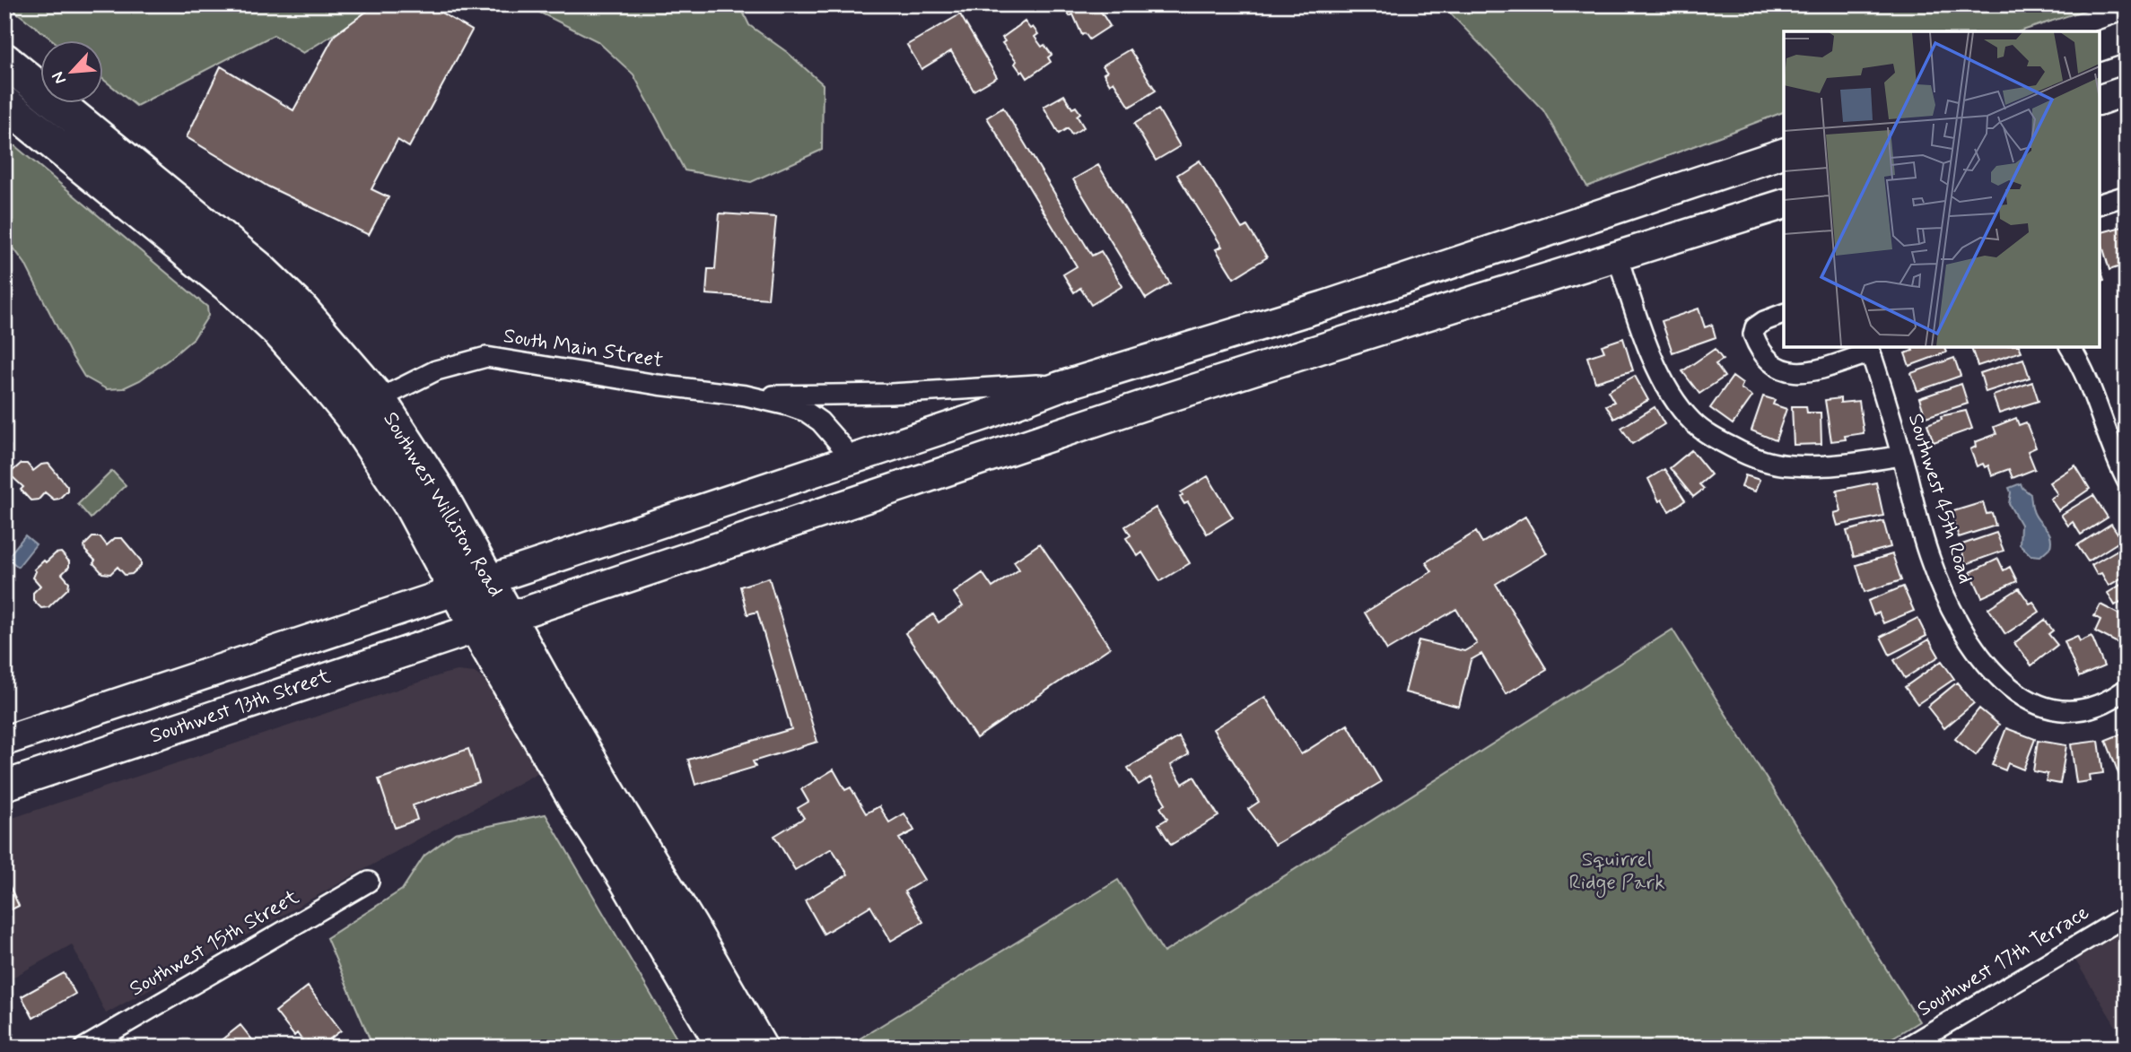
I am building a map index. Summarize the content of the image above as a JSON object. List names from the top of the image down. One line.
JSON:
{"streets":{"highway":["Southwest Williston Road"],"main road":["Southwest 13th Street"],"street":["South Main Street","Southwest 45th Road","Southwest 15th Street","Southwest 17th Terrace"]},"crossings":[["South Main Street","Southwest Williston Road"],["South Main Street","Southwest 13th Street"],["Southwest Williston Road","Southwest 13th Street"]],"parks":["Squirrel Ridge Park"],"north":"bottom left"}
